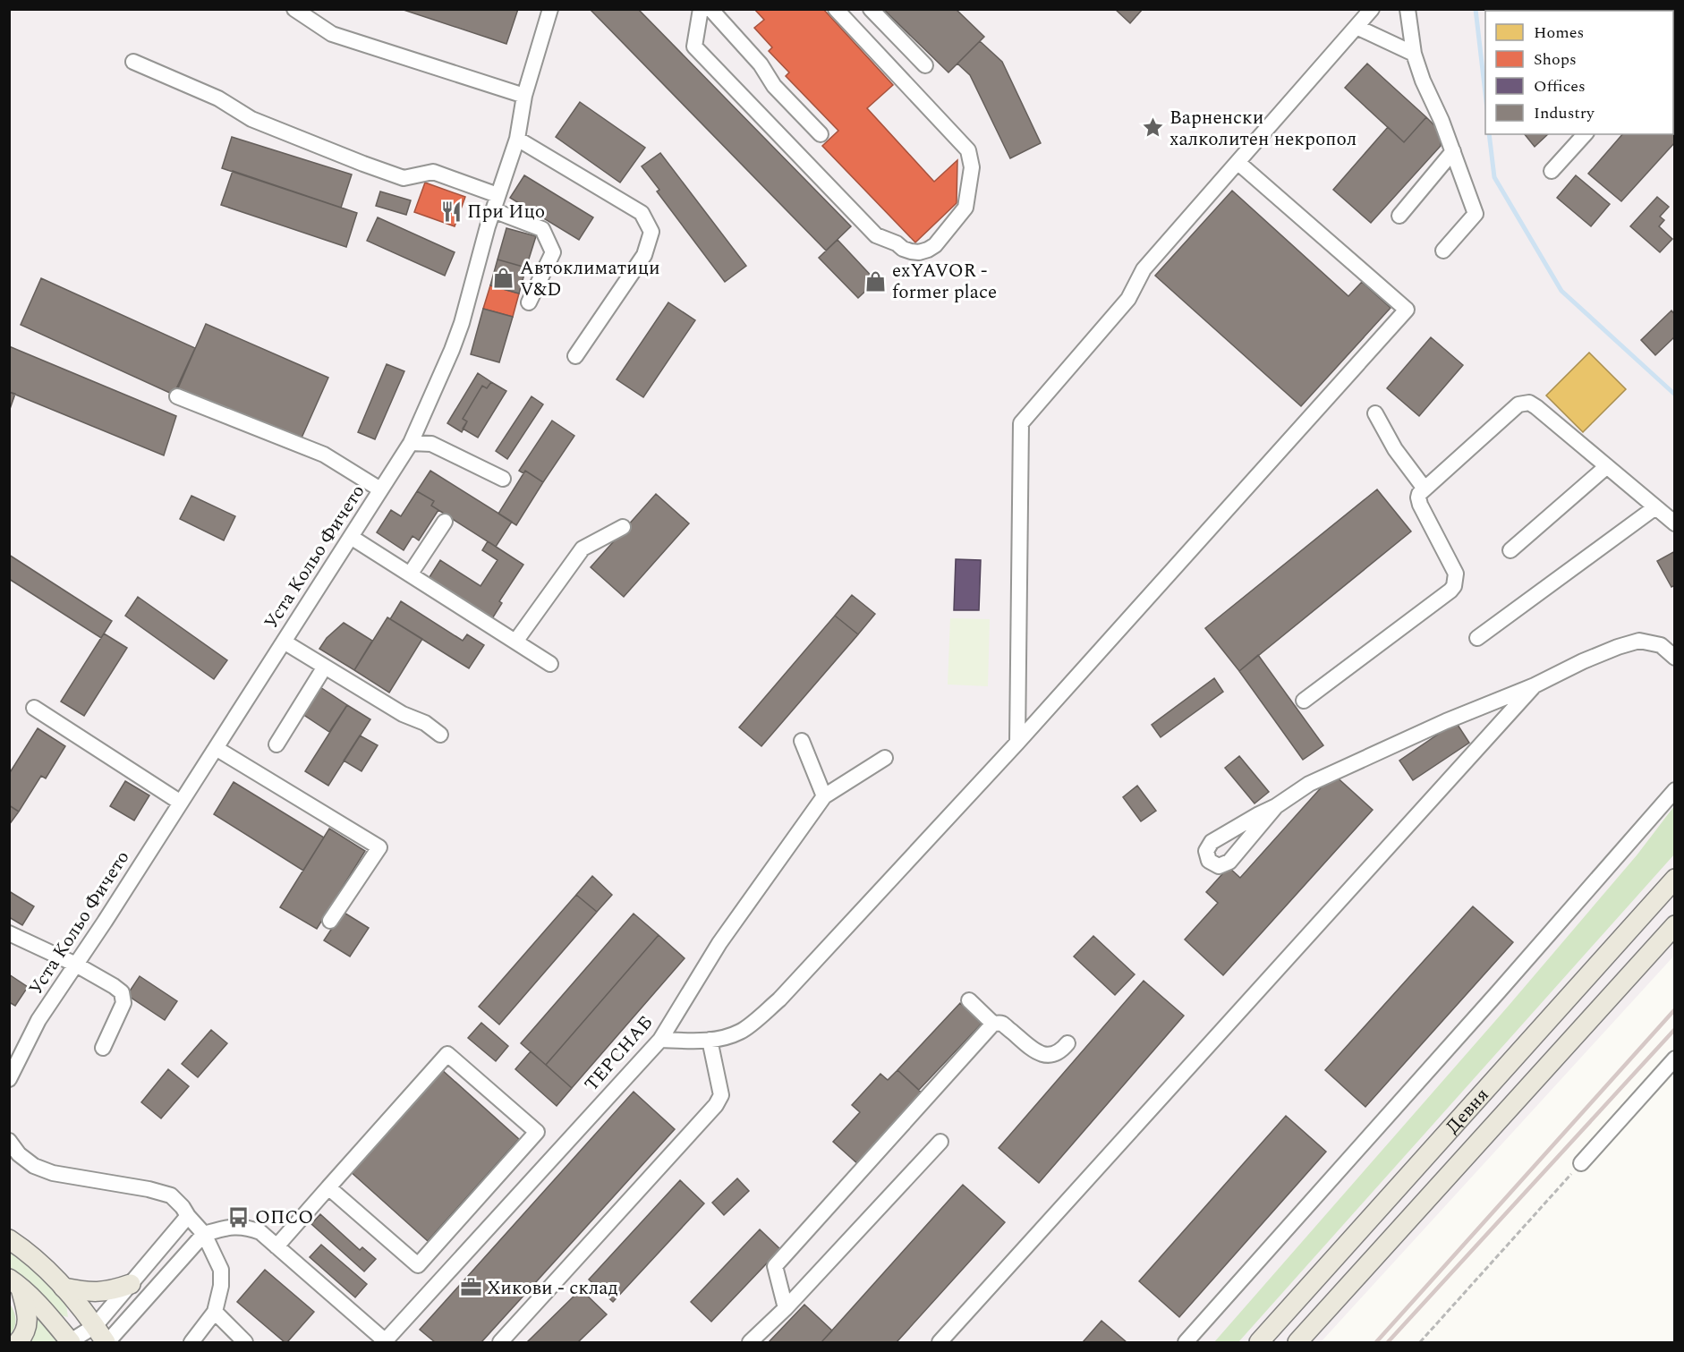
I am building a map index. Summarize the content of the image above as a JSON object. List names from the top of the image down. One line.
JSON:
{"streets":{"main road":["Девня"],"street":["Уста Кольо Фичето","ТЕРСНАБ"]},"places":{"place":["Варненски халколитен некропол"],"restaurant":["При Ицо"],"shop":["Автоклиматици V&D","exYAVOR - former place"],"bus stop":["ОПСО"],"office":["Хикови - склад"]},"legend":["Homes","Shops","Offices","Industry"]}
